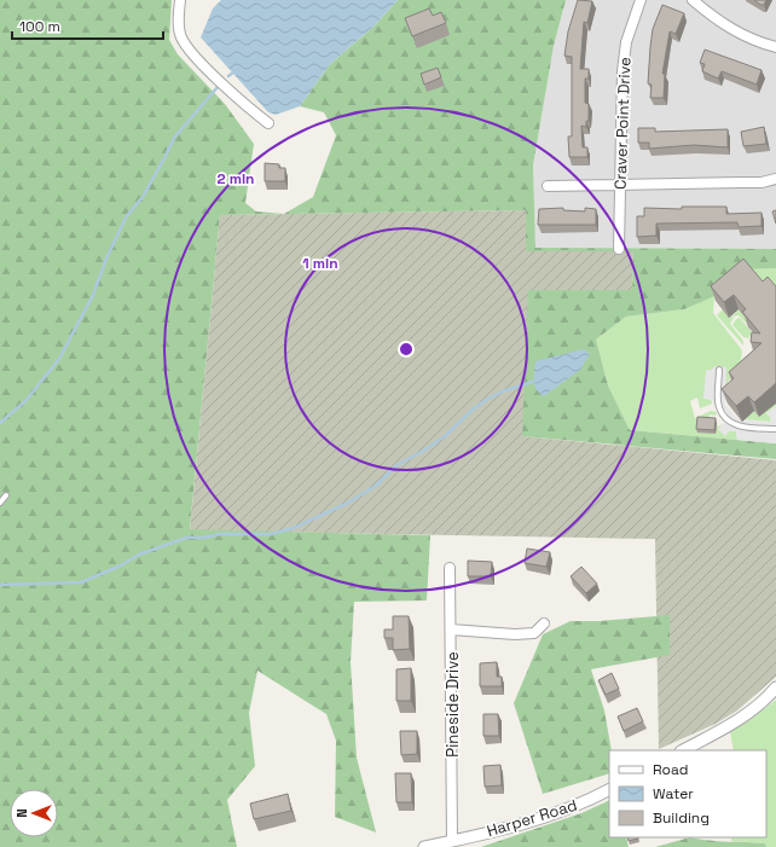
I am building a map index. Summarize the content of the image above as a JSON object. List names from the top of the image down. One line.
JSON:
{"streets":{"street":["Craver Point Drive","Pineside Drive","Harper Road"]},"crossings":[["Pineside Drive","Harper Road"]],"legend":["Road","Water","Building"],"scale_bar":"100 m","north":"left","rings":["2 min","1 min"]}
